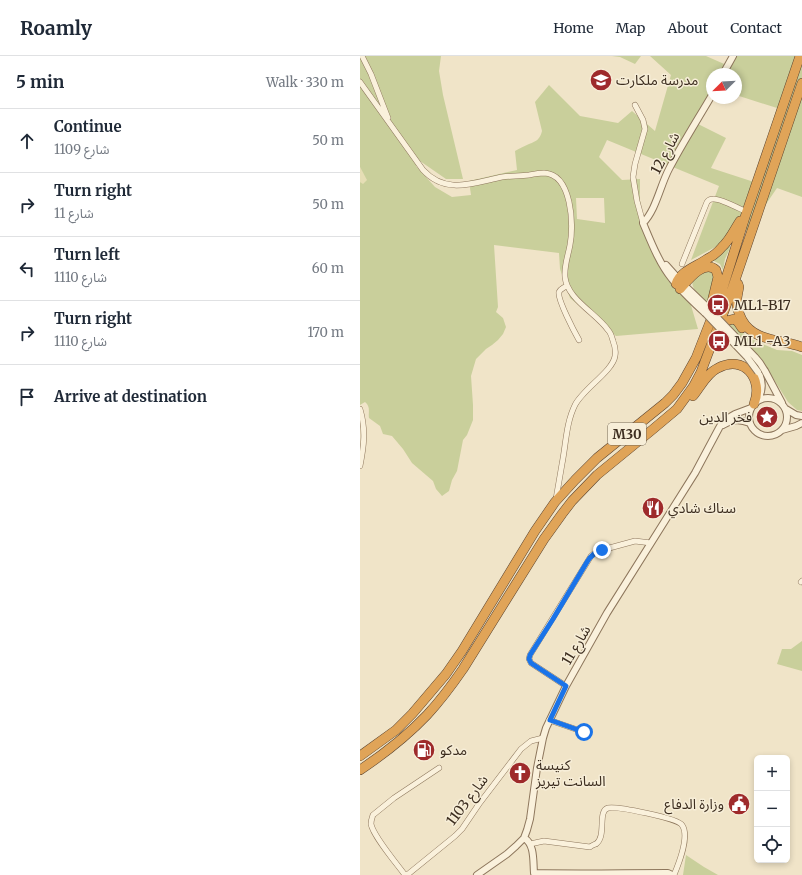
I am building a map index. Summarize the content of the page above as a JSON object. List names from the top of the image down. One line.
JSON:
{"streets":{"highway":["M30"],"street":["شارع 12","شارع 11","شارع 1103"]},"crossings":[["شارع 11","شارع 1103"]],"places":{"school or university":["مدرسة ملكارت"],"bus stop":["ML1-B17","ML1 -A3"],"place":["فخر الدين"],"restaurant":["سناك شادي"],"fuel station":["مدكو"],"church":["كنيسة السانت تيريز"],"public building":["وزارة الدفاع"]},"north":"bottom left","page":{"header":"Roamly","nav":["Home","Map","About","Contact"],"heading":["5 min","Walk · 330 m"],"list":[["Continue","شارع 1109","50 m"],["Turn right","شارع 11","50 m"],["Turn left","شارع 1110","60 m"],["Turn right","شارع 1110","170 m"],"Arrive at destination"],"map_buttons":["+","−"]}}
